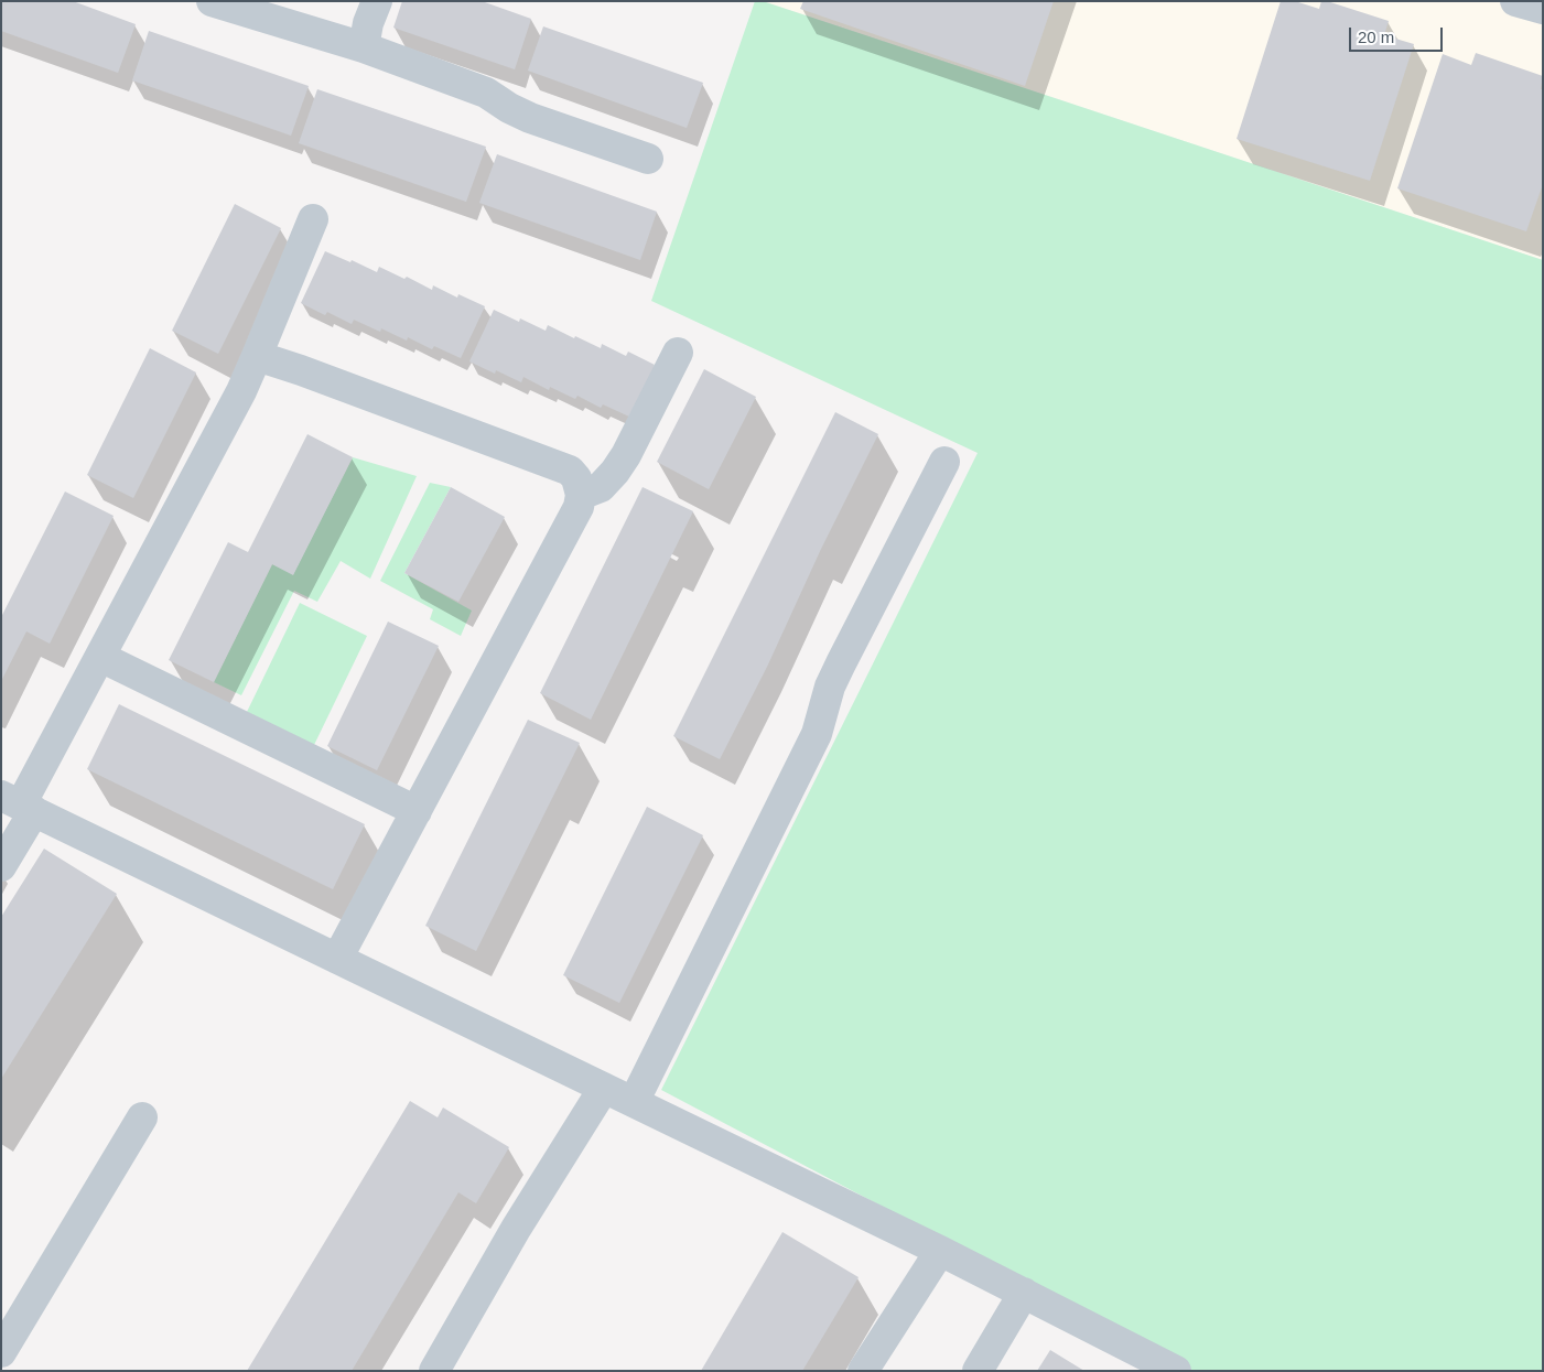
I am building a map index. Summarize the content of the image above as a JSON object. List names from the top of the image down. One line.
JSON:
{"scale_bar":"20 m"}
